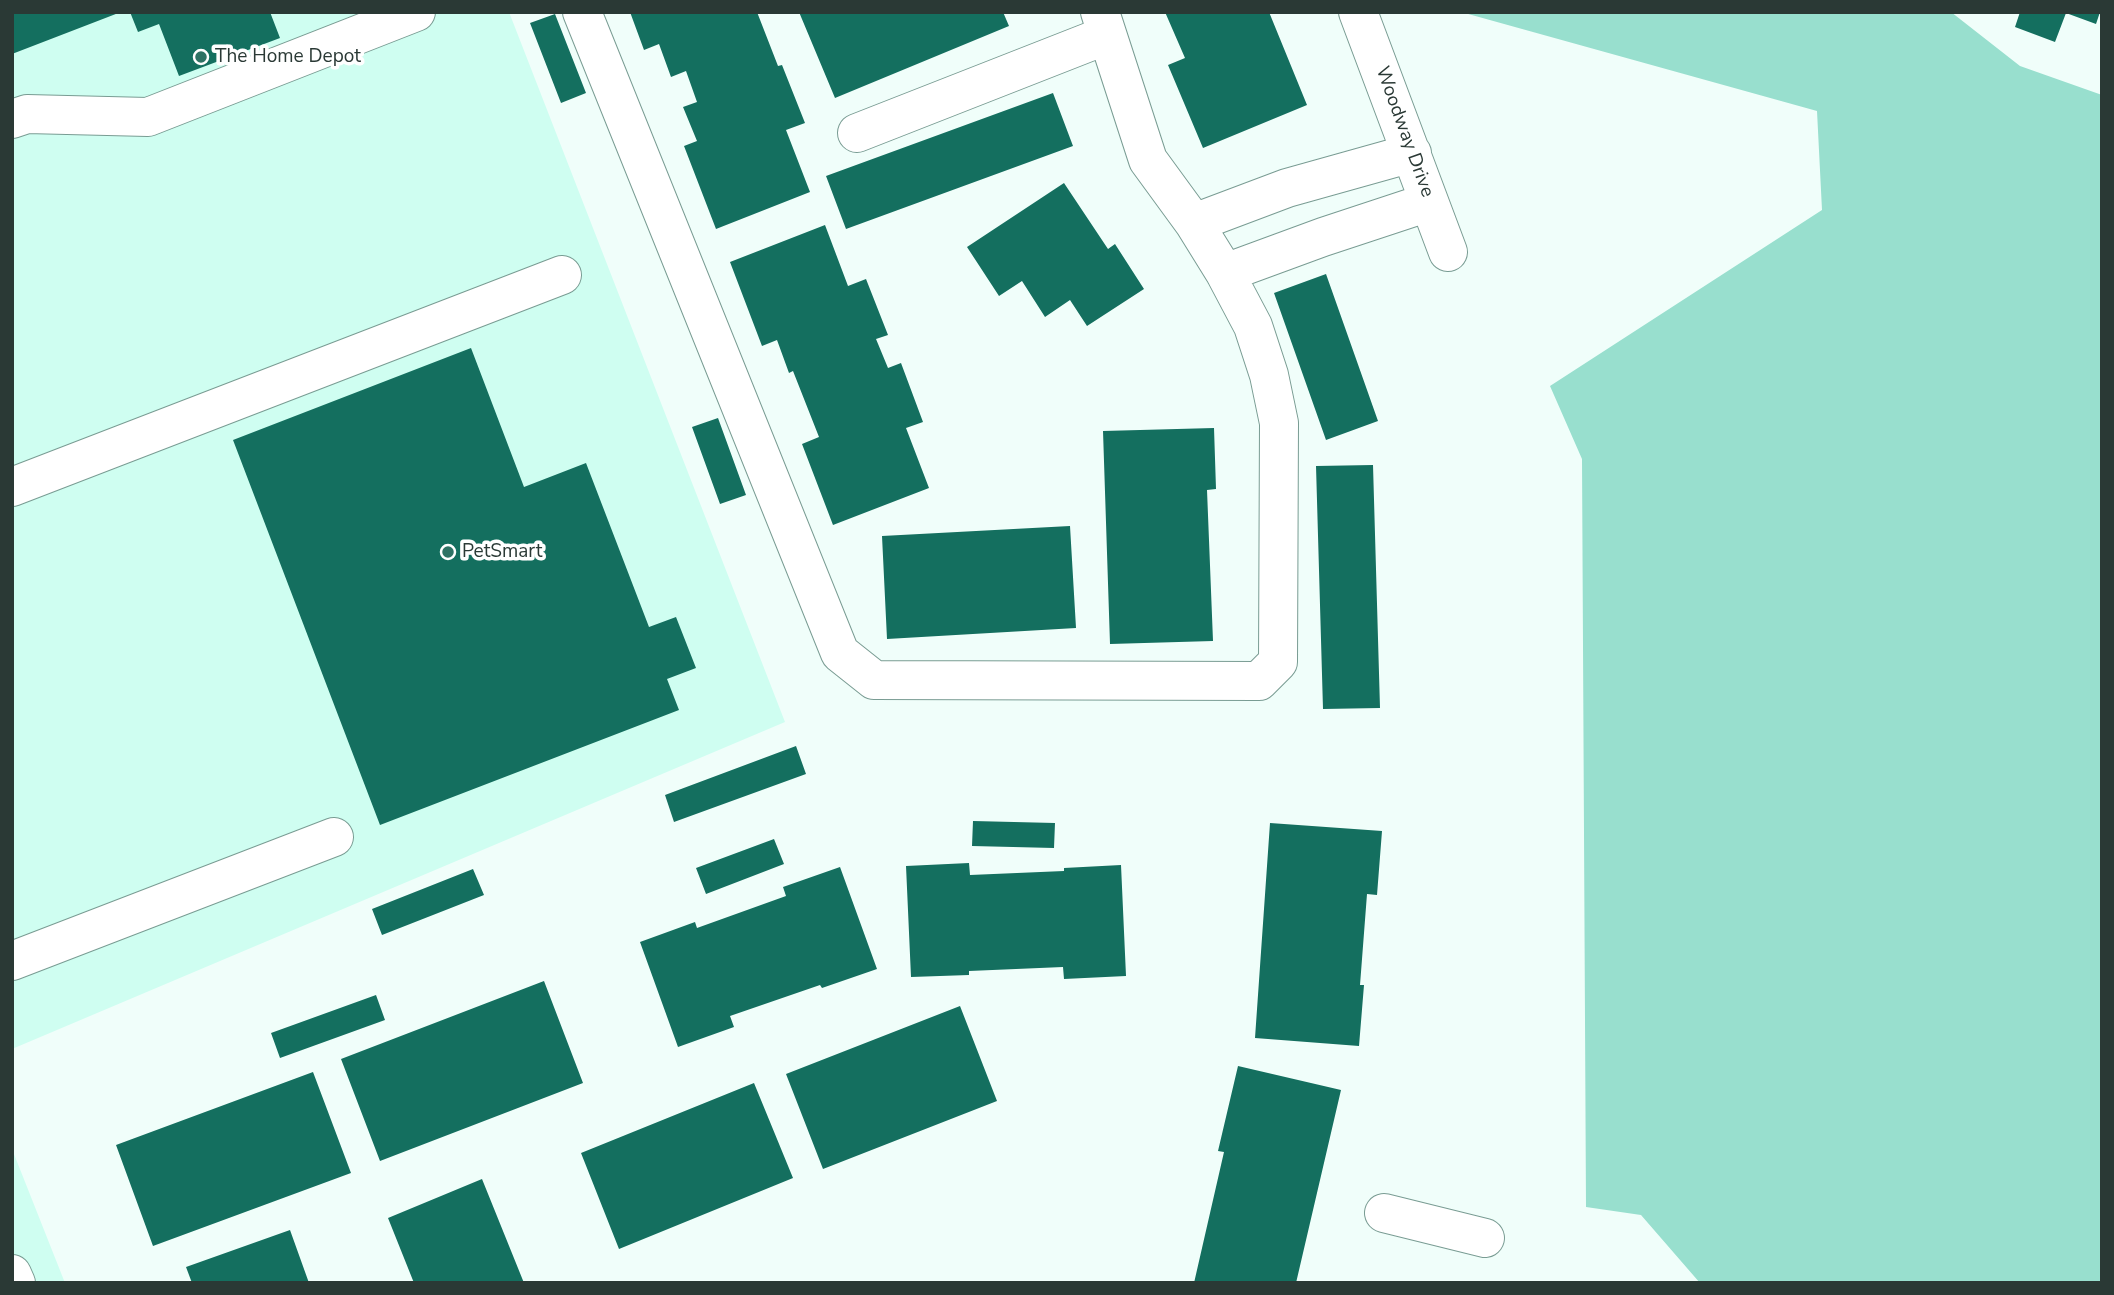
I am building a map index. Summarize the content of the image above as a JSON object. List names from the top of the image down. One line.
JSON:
{"streets":{"street":["Woodway Drive"]},"places":["The Home Depot","PetSmart"]}
